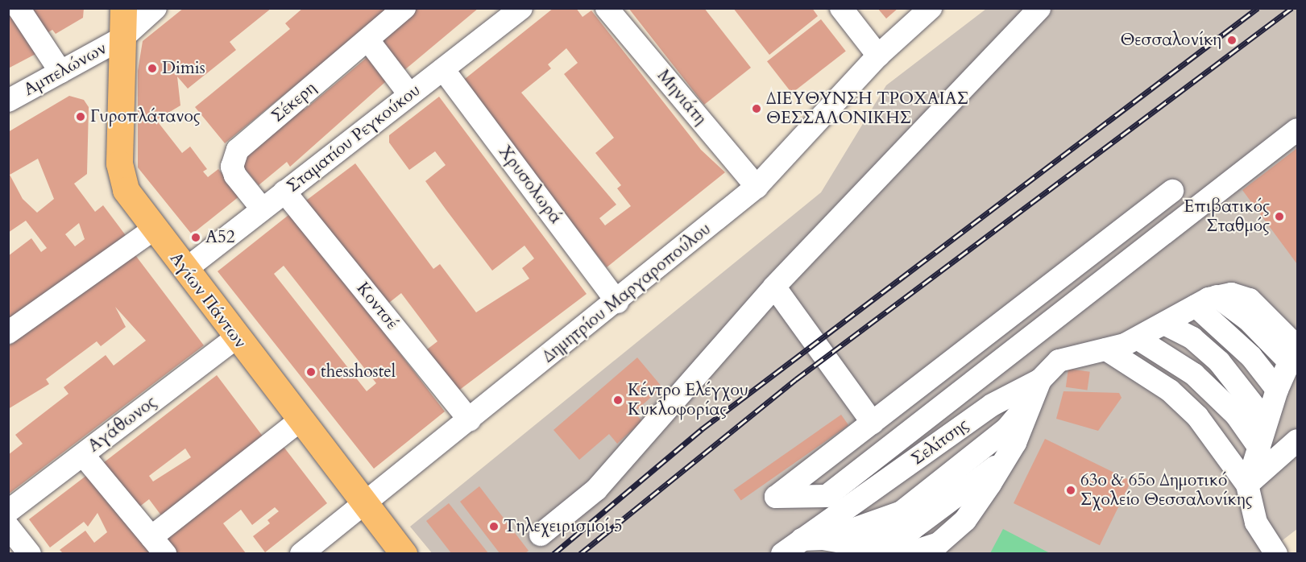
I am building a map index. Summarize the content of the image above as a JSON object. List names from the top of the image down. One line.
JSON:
{"streets":{"main road":["Αγίων Πάντων"],"street":["Αμπελώνων","Μηνιάτη","Σέκερη","Σταματίου Ρεγκούκου","Χρυσολωρά","Δημητρίου Μαργαροπούλου","Κοντσέ","Αγάθωνος","Σελίτσης"]},"crossings":[["Αμπελώνων","Αγίων Πάντων"],["Μηνιάτη","Δημητρίου Μαργαροπούλου"],["Σέκερη","Σταματίου Ρεγκούκου"],["Σταματίου Ρεγκούκου","Χρυσολωρά"],["Σταματίου Ρεγκούκου","Αγίων Πάντων"],["Σταματίου Ρεγκούκου","Κοντσέ"],["Χρυσολωρά","Δημητρίου Μαργαροπούλου"],["Δημητρίου Μαργαροπούλου","Αγίων Πάντων"],["Δημητρίου Μαργαροπούλου","Κοντσέ"],["Αγίων Πάντων","Αγάθωνος"]],"places":["Θεσσαλονίκη","Dimis","ΔΙΕΥΘΥΝΣΗ ΤΡΟΧΑΙΑΣ ΘΕΣΣΑΛΟΝΙΚΗΣ","Γυροπλάτανος","Επιβατικός Σταθμός","A52","thesshostel","Κέντρο Ελέγχου Κυκλοφορίας","63ο & 65o Δημοτικό Σχολείο Θεσσαλονίκης","Τηλεχειρισμοί 5"]}
